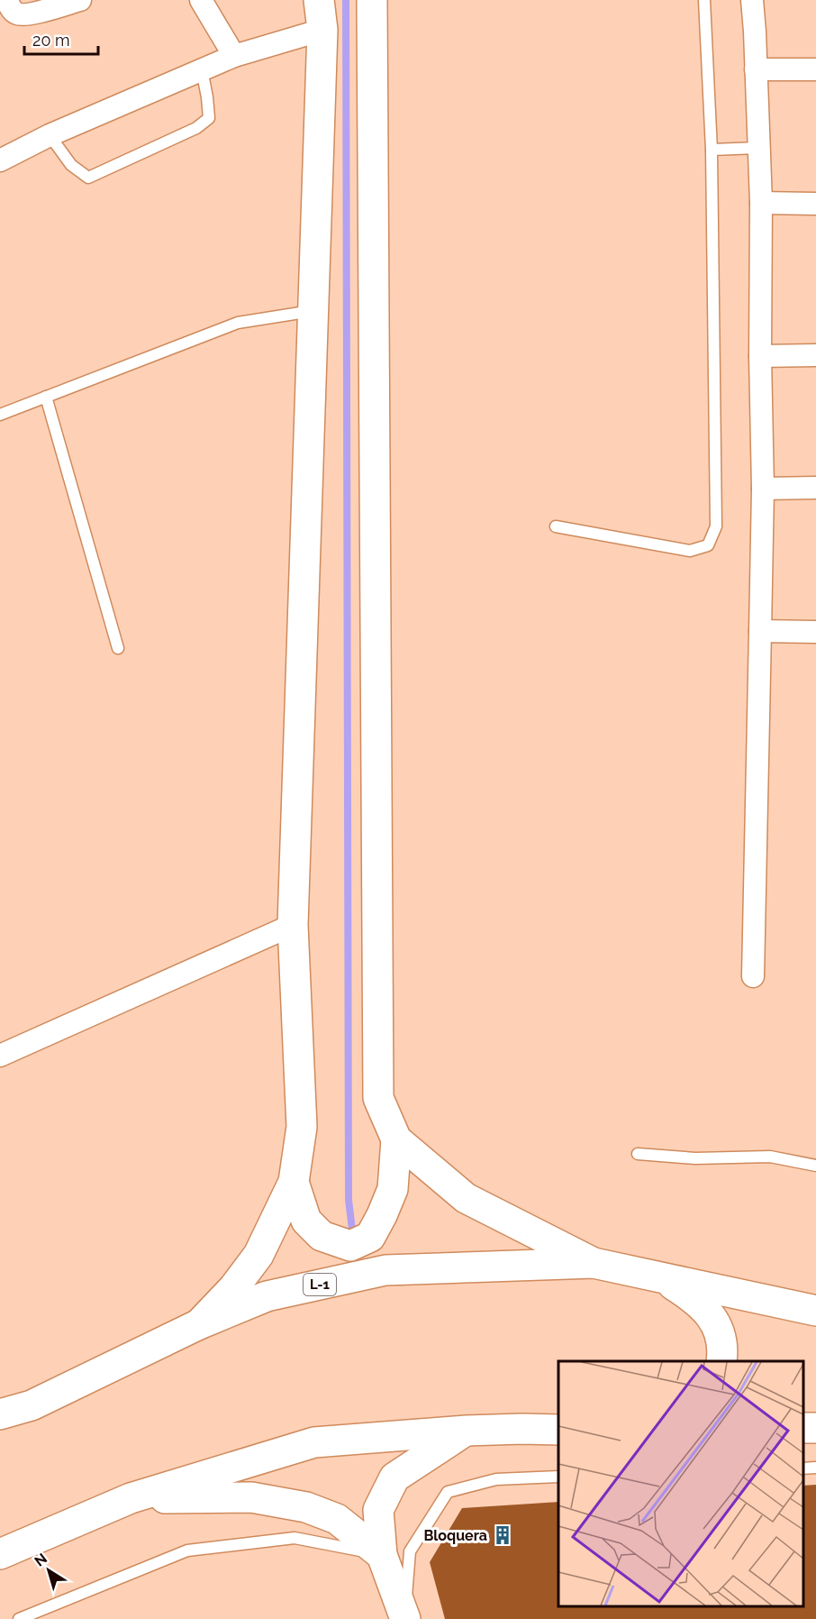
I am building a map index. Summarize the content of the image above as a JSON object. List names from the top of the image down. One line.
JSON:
{"streets":{"street":["L-1"]},"places":{"building":["Bloquera"]},"scale_bar":"20 m","north":"top left"}
